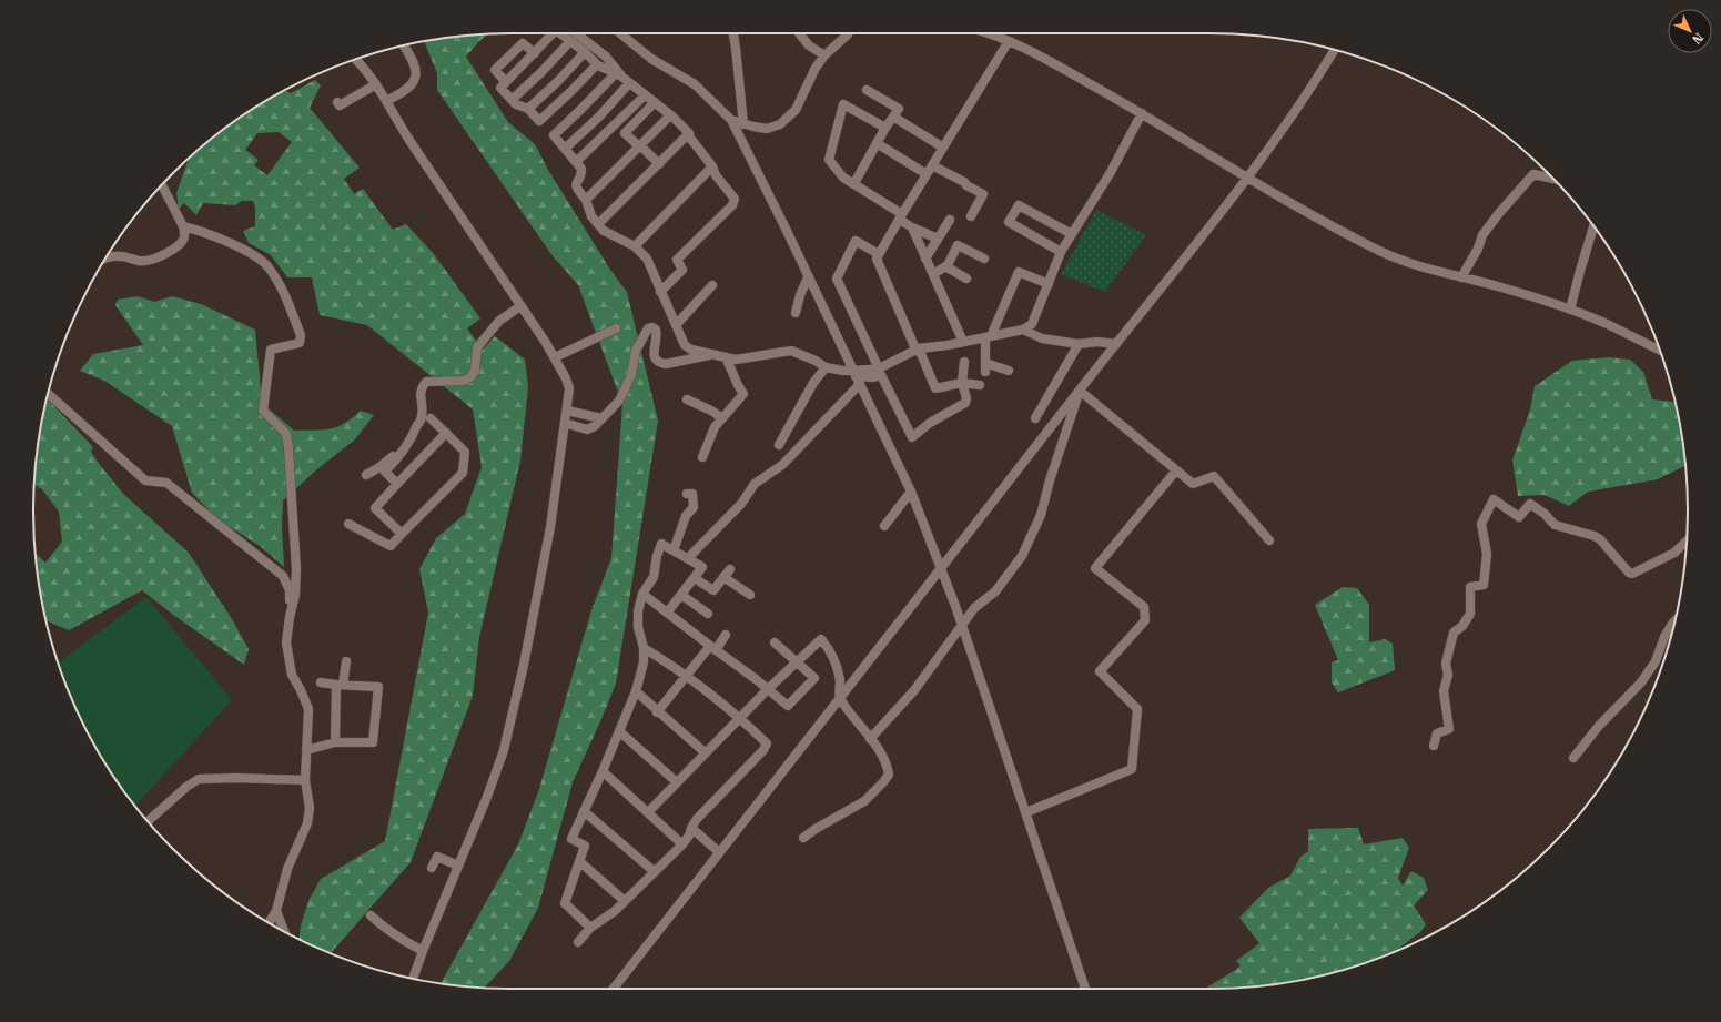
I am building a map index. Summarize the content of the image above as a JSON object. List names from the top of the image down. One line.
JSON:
{"north":"bottom right"}
